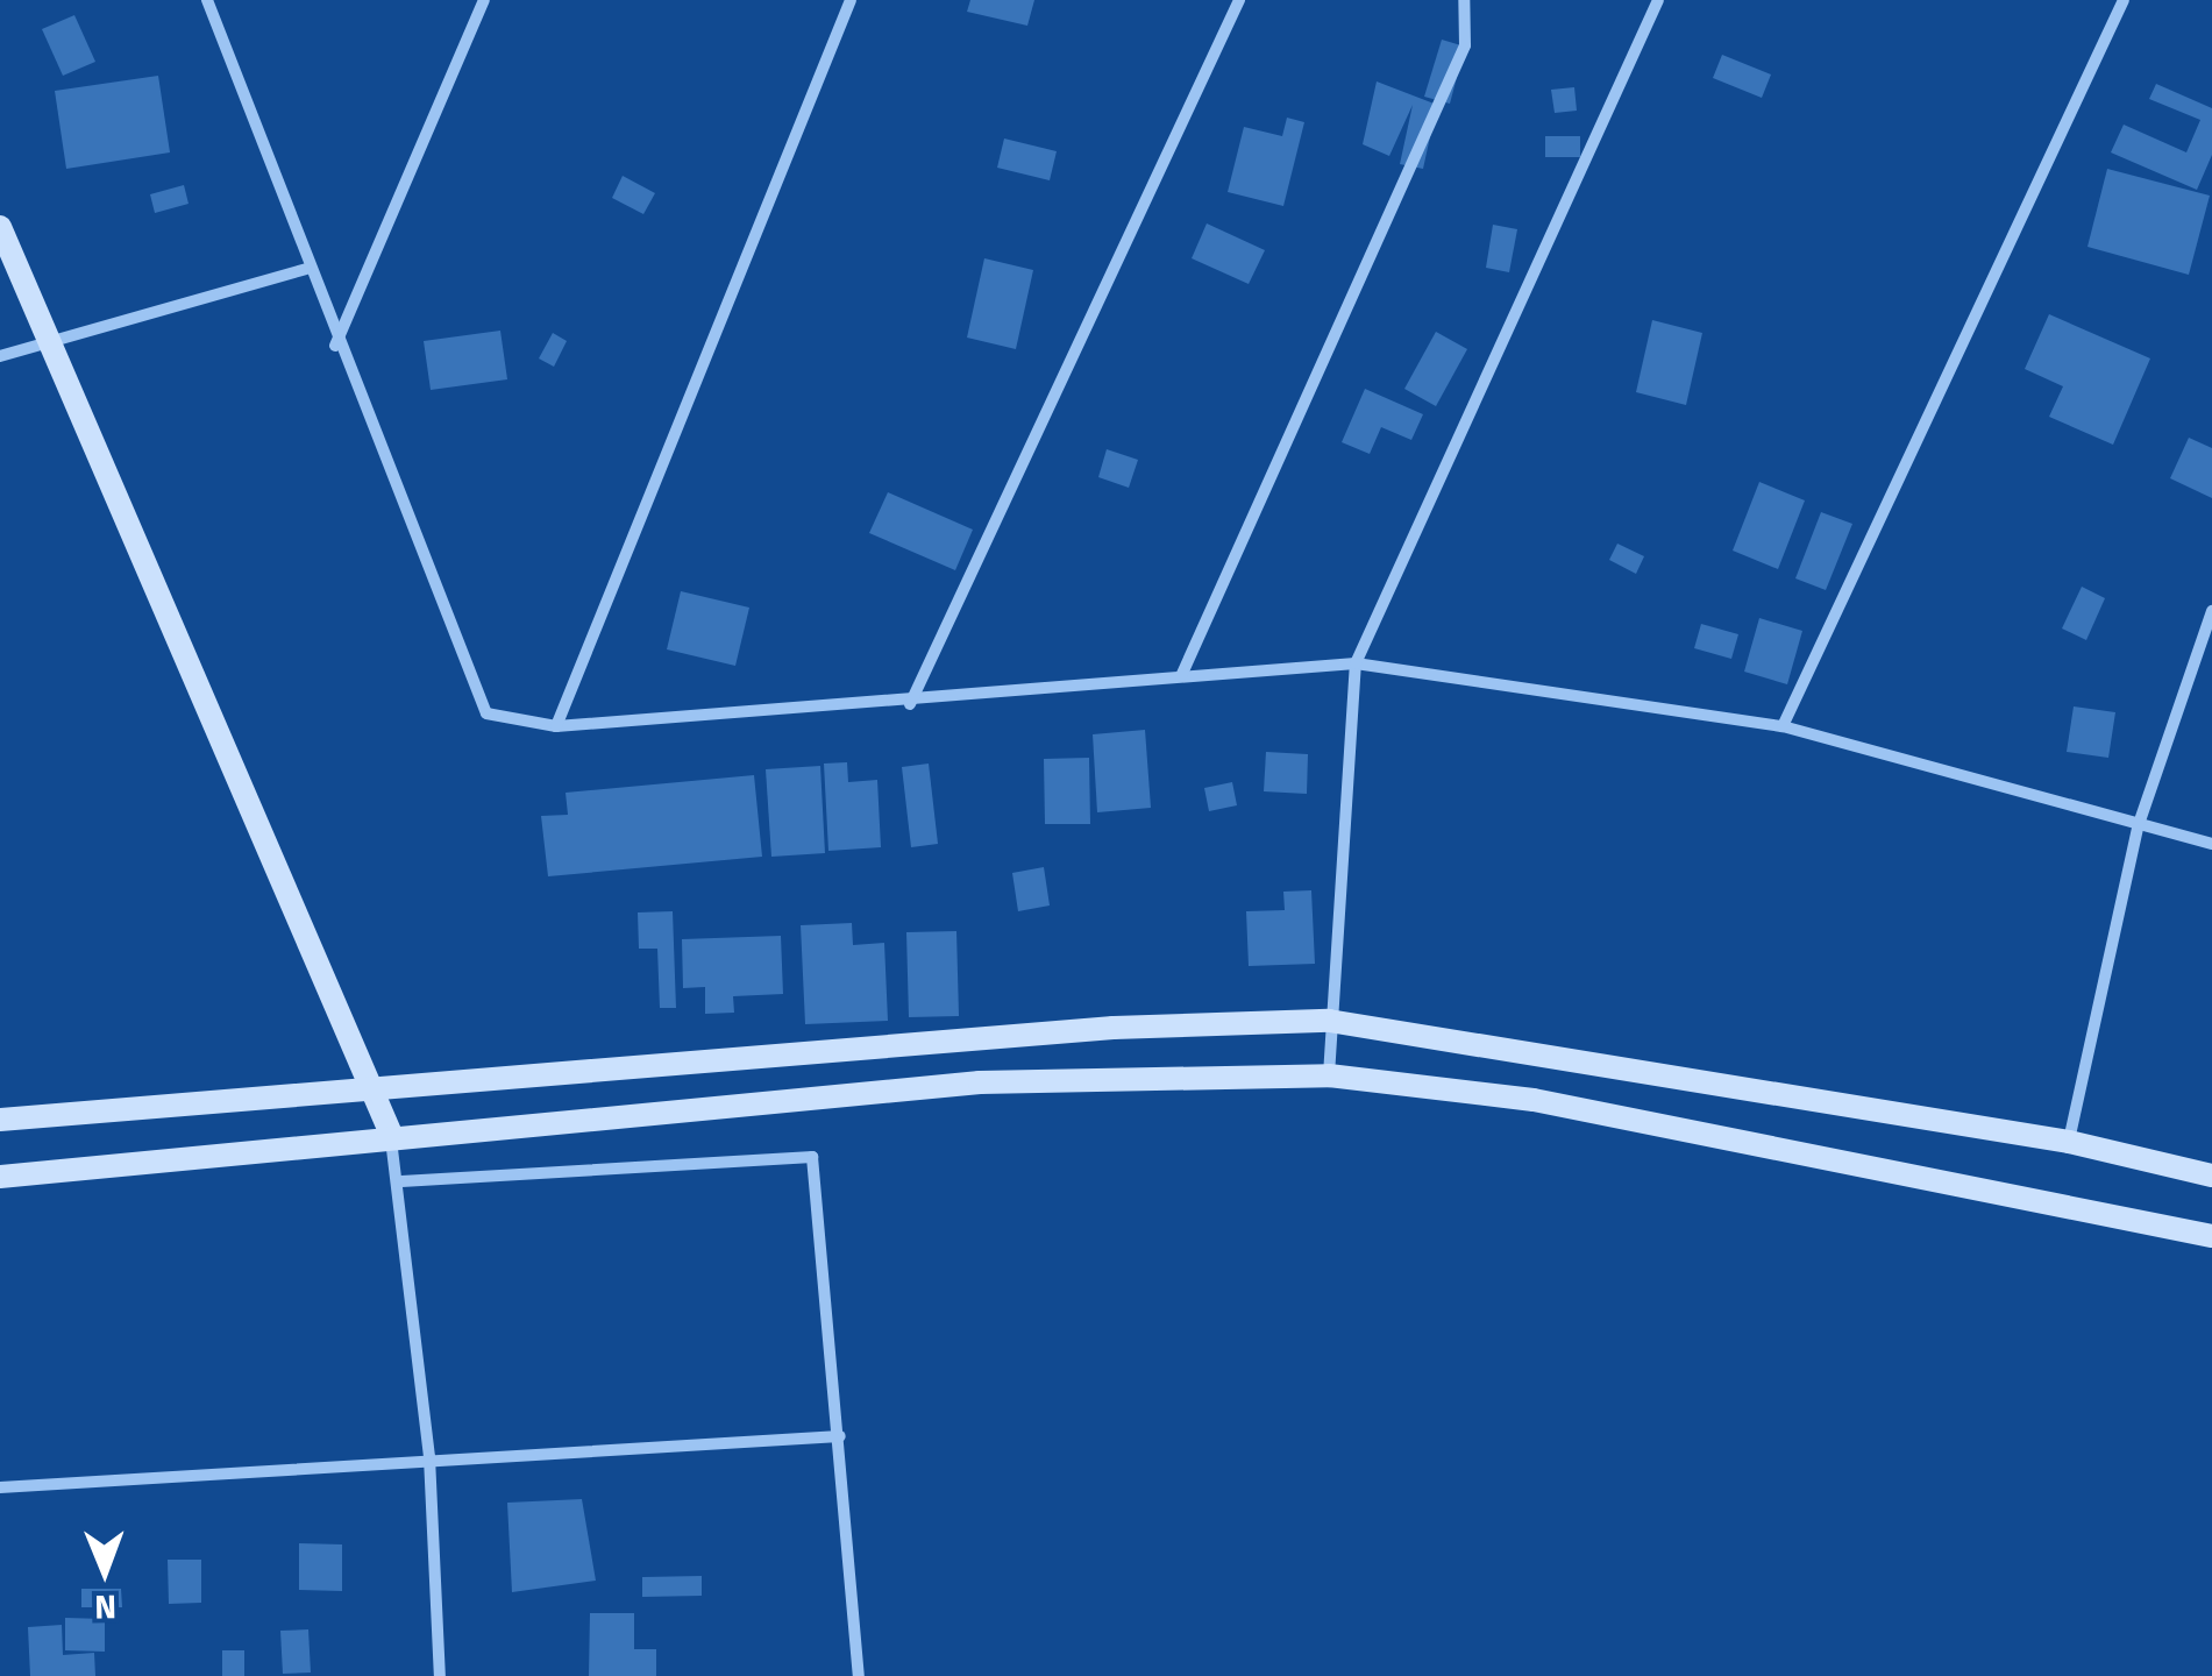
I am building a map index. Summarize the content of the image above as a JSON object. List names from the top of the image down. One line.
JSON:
{"north":"bottom"}
